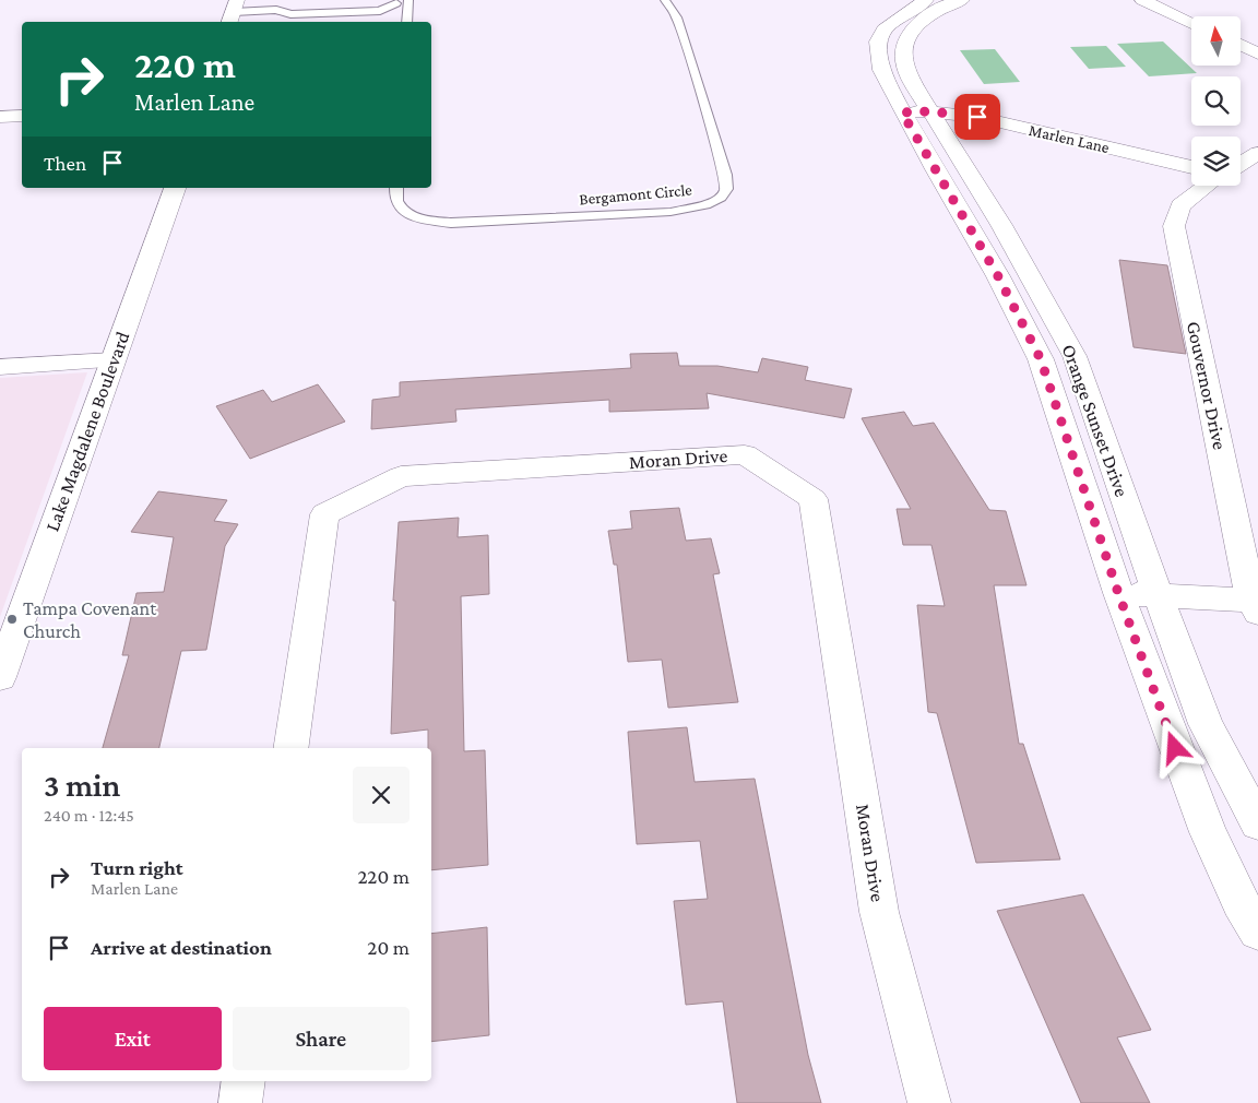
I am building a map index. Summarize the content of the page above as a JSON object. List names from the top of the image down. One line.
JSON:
{"streets":{"street":["Marlen Lane","Gouvernor Drive","Orange Sunset Drive","Lake Magdalene Boulevard","Moran Drive"],"lane":["Bergamont Circle"]},"crossings":[["Marlen Lane","Orange Sunset Drive"]],"places":["Tampa Covenant Church"],"north":"top","page":{"turn":["220 m","Marlen Lane"],"then":"Then","heading":["3 min","240 m · 12:45"],"list":[{"name":"Turn right","note":"Marlen Lane","value":"220 m"},{"name":"Arrive at destination","value":"20 m"}],"buttons":["Exit","Share"]}}
